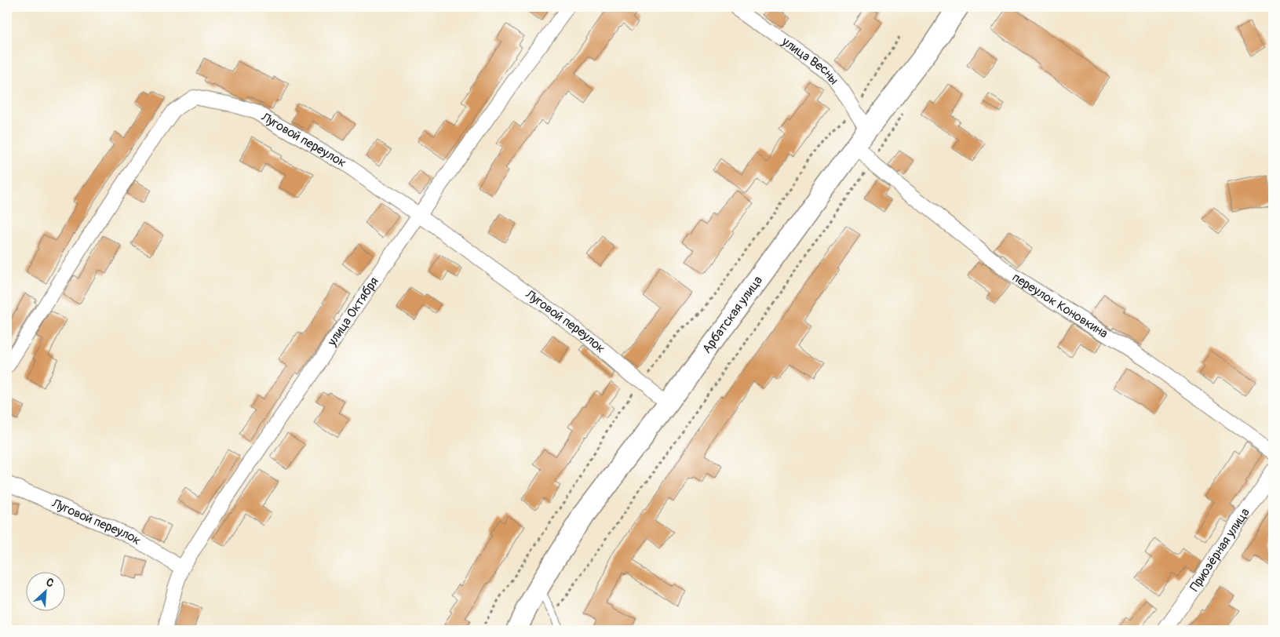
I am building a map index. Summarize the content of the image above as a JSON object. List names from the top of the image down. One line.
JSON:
{"streets":{"main road":["Арбатская улица"],"street":["улица Весны","Луговой переулок","переулок Коновкина","улица Октября","Приозёрная улица"]},"crossings":[["улица Весны","переулок Коновкина"],["улица Весны","Арбатская улица"],["Луговой переулок","улица Октября"],["Луговой переулок","Арбатская улица"],["переулок Коновкина","Арбатская улица"]],"north":"top right"}
